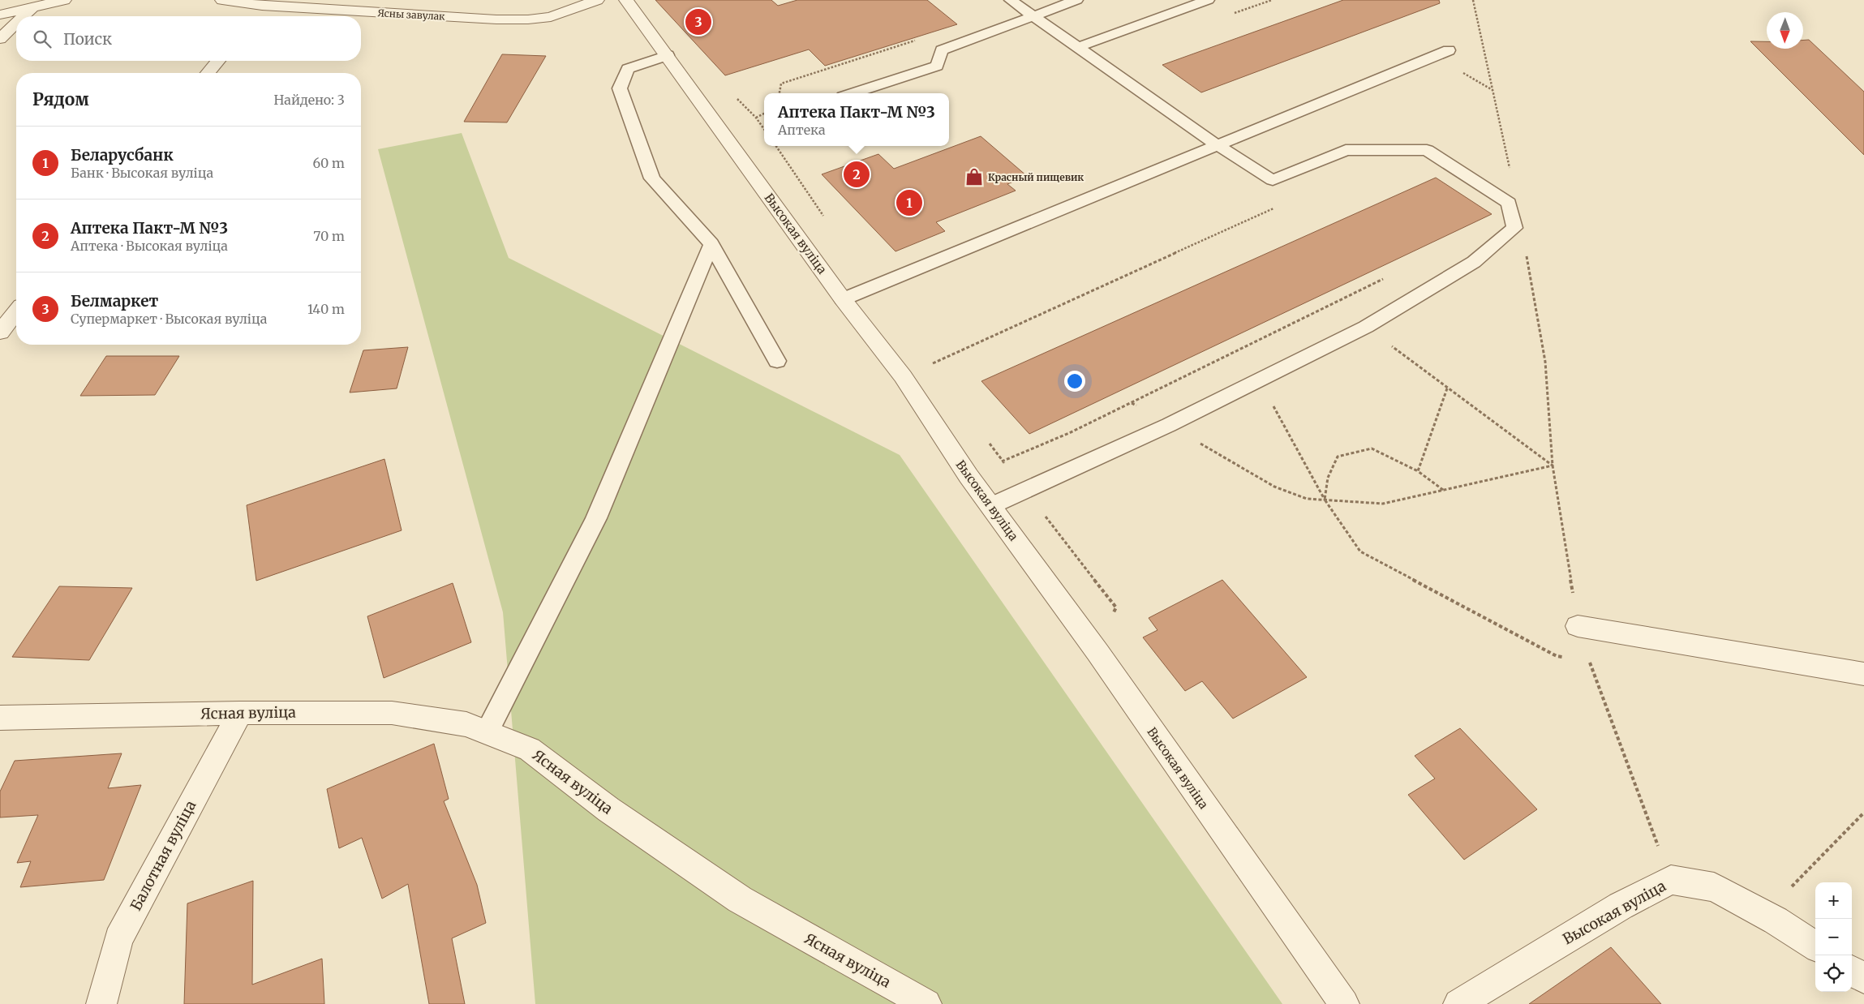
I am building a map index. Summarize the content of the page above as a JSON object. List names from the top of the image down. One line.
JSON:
{"streets":{"street":["Ясны завулак","Высокая вуліца","Ясная вуліца","Балотная вуліца"]},"crossings":[["Ясная вуліца","Балотная вуліца"]],"places":{"shop":["Красный пищевик"]},"north":"bottom","page":{"pins":["3","2","1"],"search":"Поиск","heading":["Рядом","Найдено: 3"],"popup":["Аптека Пакт-М №3","Аптека"],"list":[{"mark":"1","name":"Беларусбанк","note":"Банк · Высокая вуліца","value":"60 m"},{"mark":"2","name":"Аптека Пакт-М №3","note":"Аптека · Высокая вуліца","value":"70 m"},{"mark":"3","name":"Белмаркет","note":"Супермаркет · Высокая вуліца","value":"140 m"}],"map_buttons":["+","−"]}}
